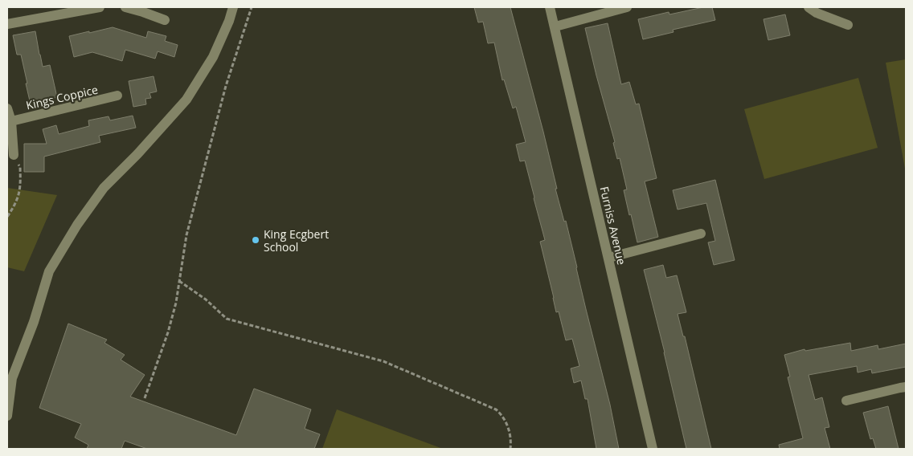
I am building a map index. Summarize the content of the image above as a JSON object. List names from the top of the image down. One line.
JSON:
{"streets":{"street":["Kings Coppice","Furniss Avenue"]},"places":["King Ecgbert School"]}
